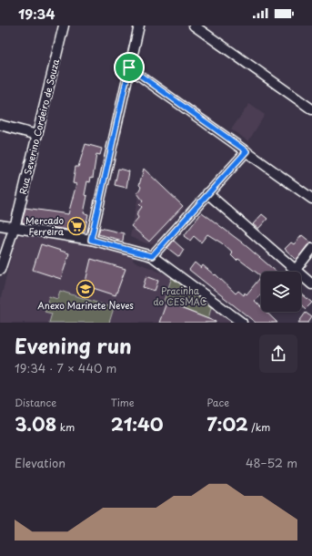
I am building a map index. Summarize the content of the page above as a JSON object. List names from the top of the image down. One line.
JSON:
{"streets":{"street":["Rua Severino Cordeiro de Souza"]},"parks":["Pracinha do CESMAC"],"places":{"supermarket":["Mercado Ferreira"],"school or university":["Anexo Marinete Neves"]},"page":{"status":"19:34","heading":["Evening run","19:34 · 7 × 440 m"],"stats":[["Distance","3.08 km"],["Time","21:40"],["Pace","7:02 /km"]],"chart":["Elevation","48–52 m"]}}
